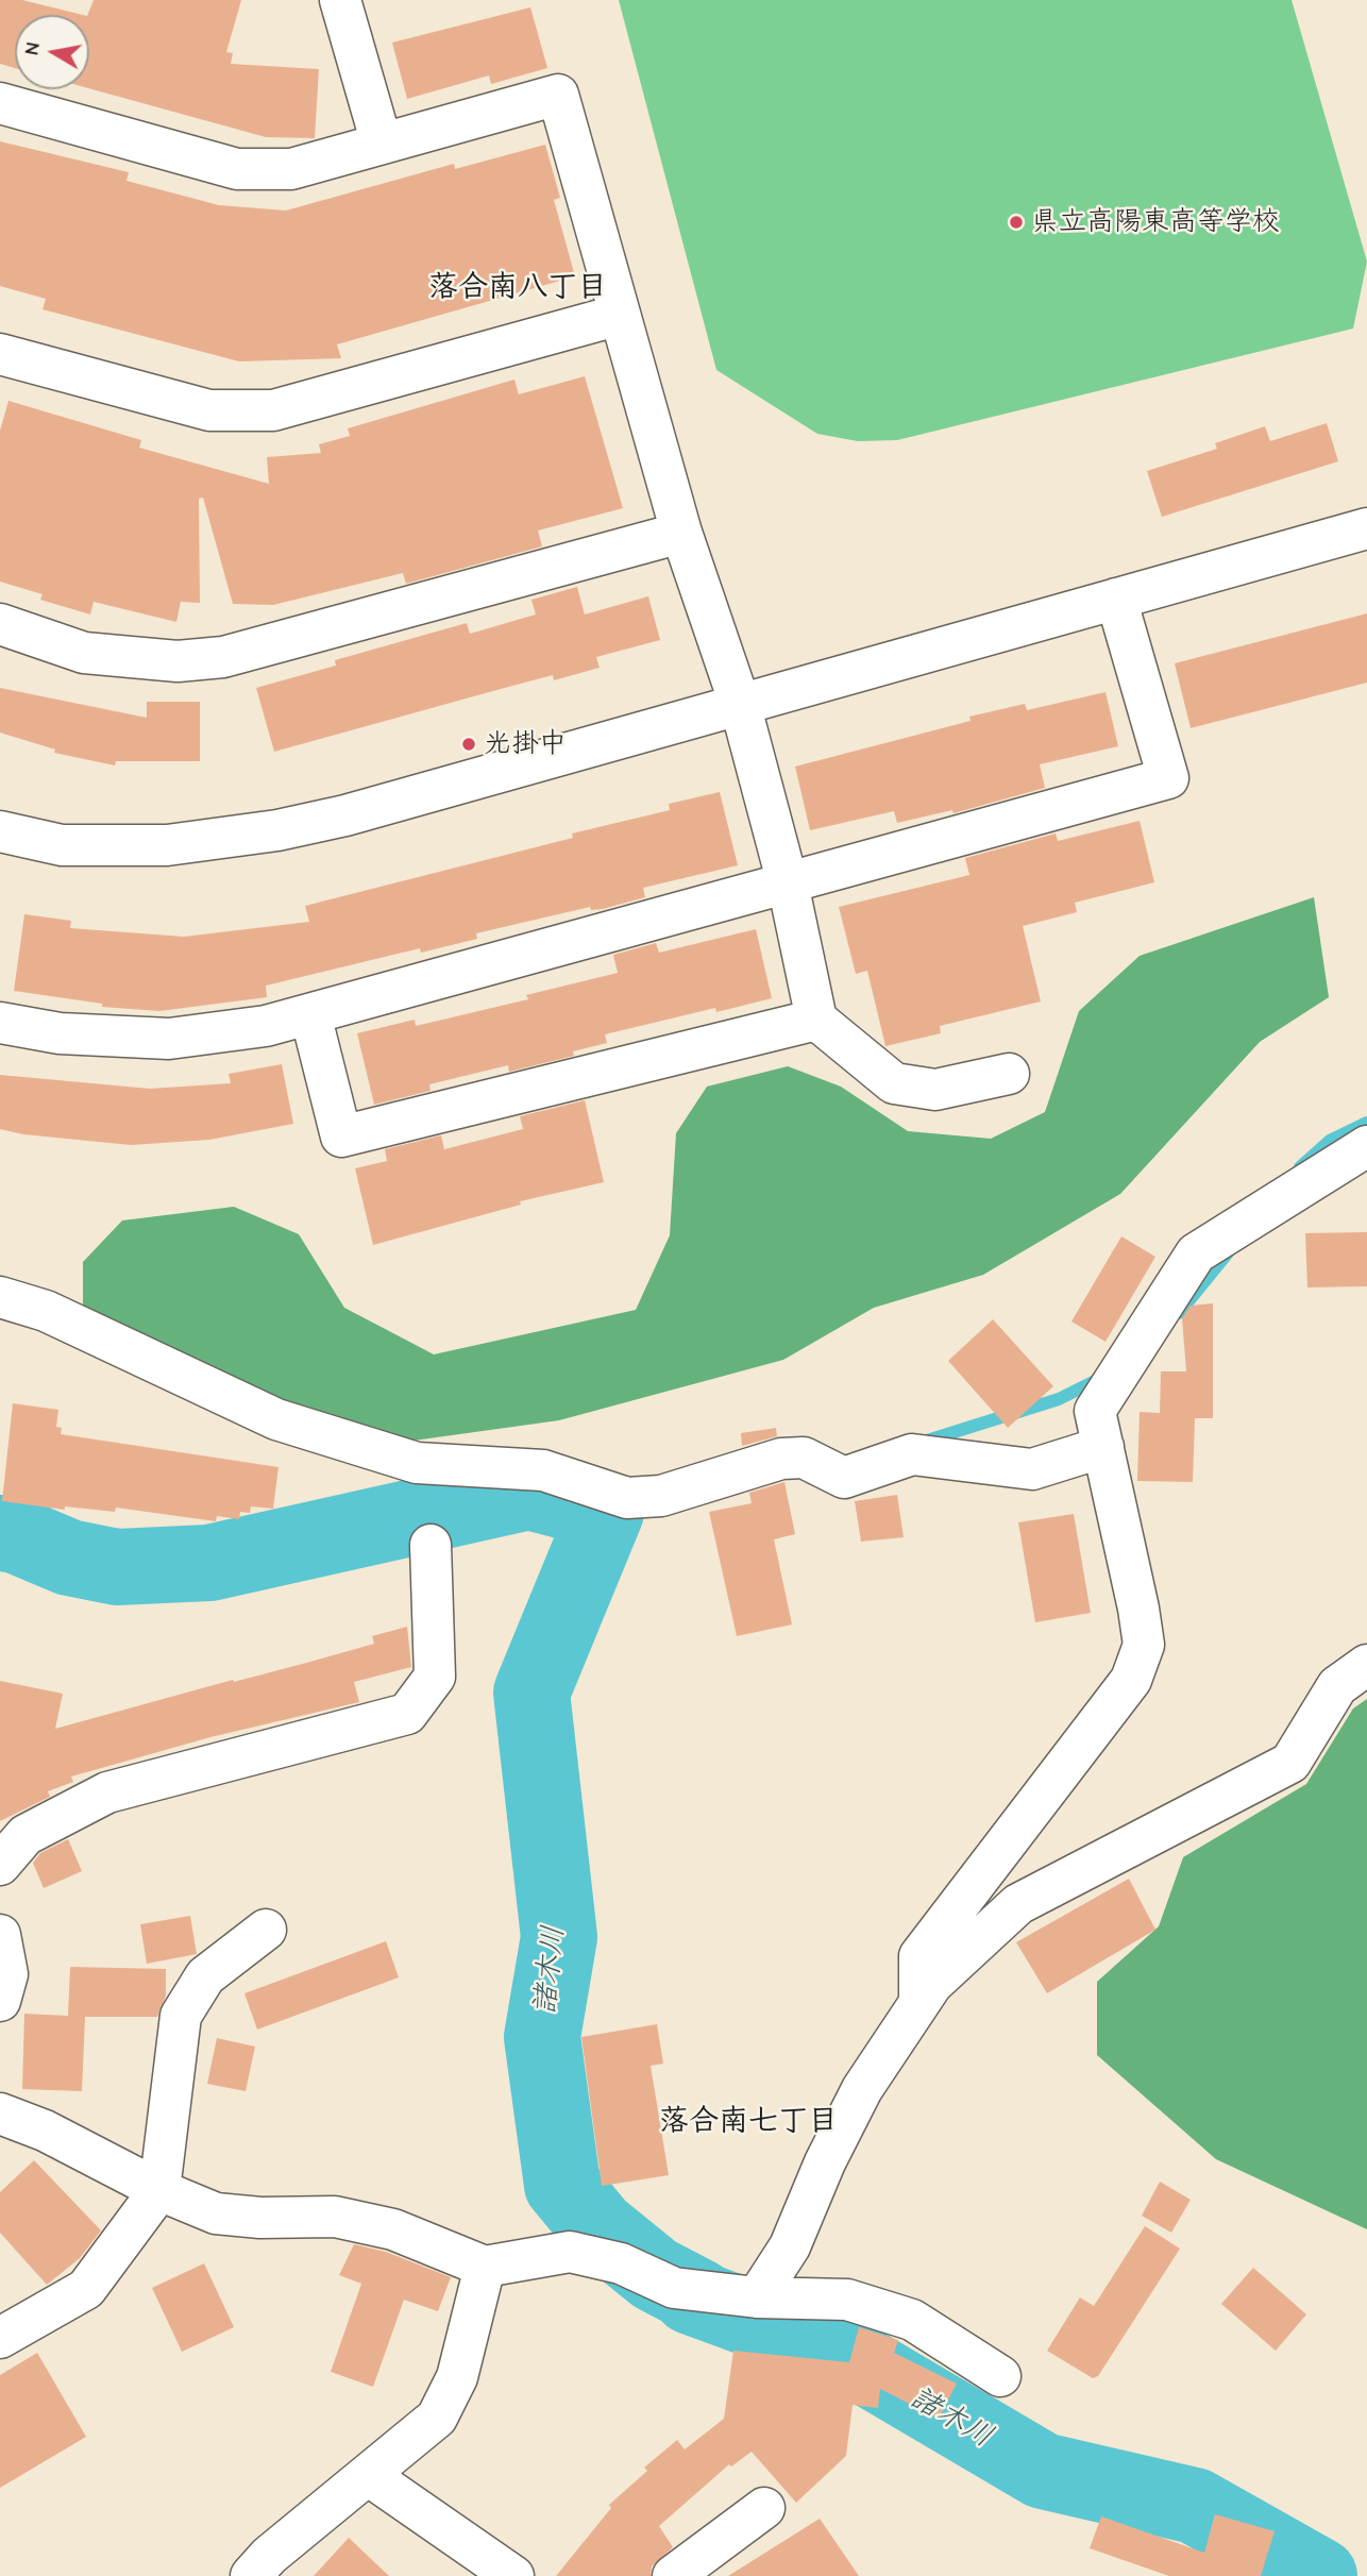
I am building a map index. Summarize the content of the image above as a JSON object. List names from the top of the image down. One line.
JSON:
{"districts":["落合南八丁目","落合南七丁目"],"water":["諸木川"],"places":["県立高陽東高等学校","光掛中"],"north":"left"}
